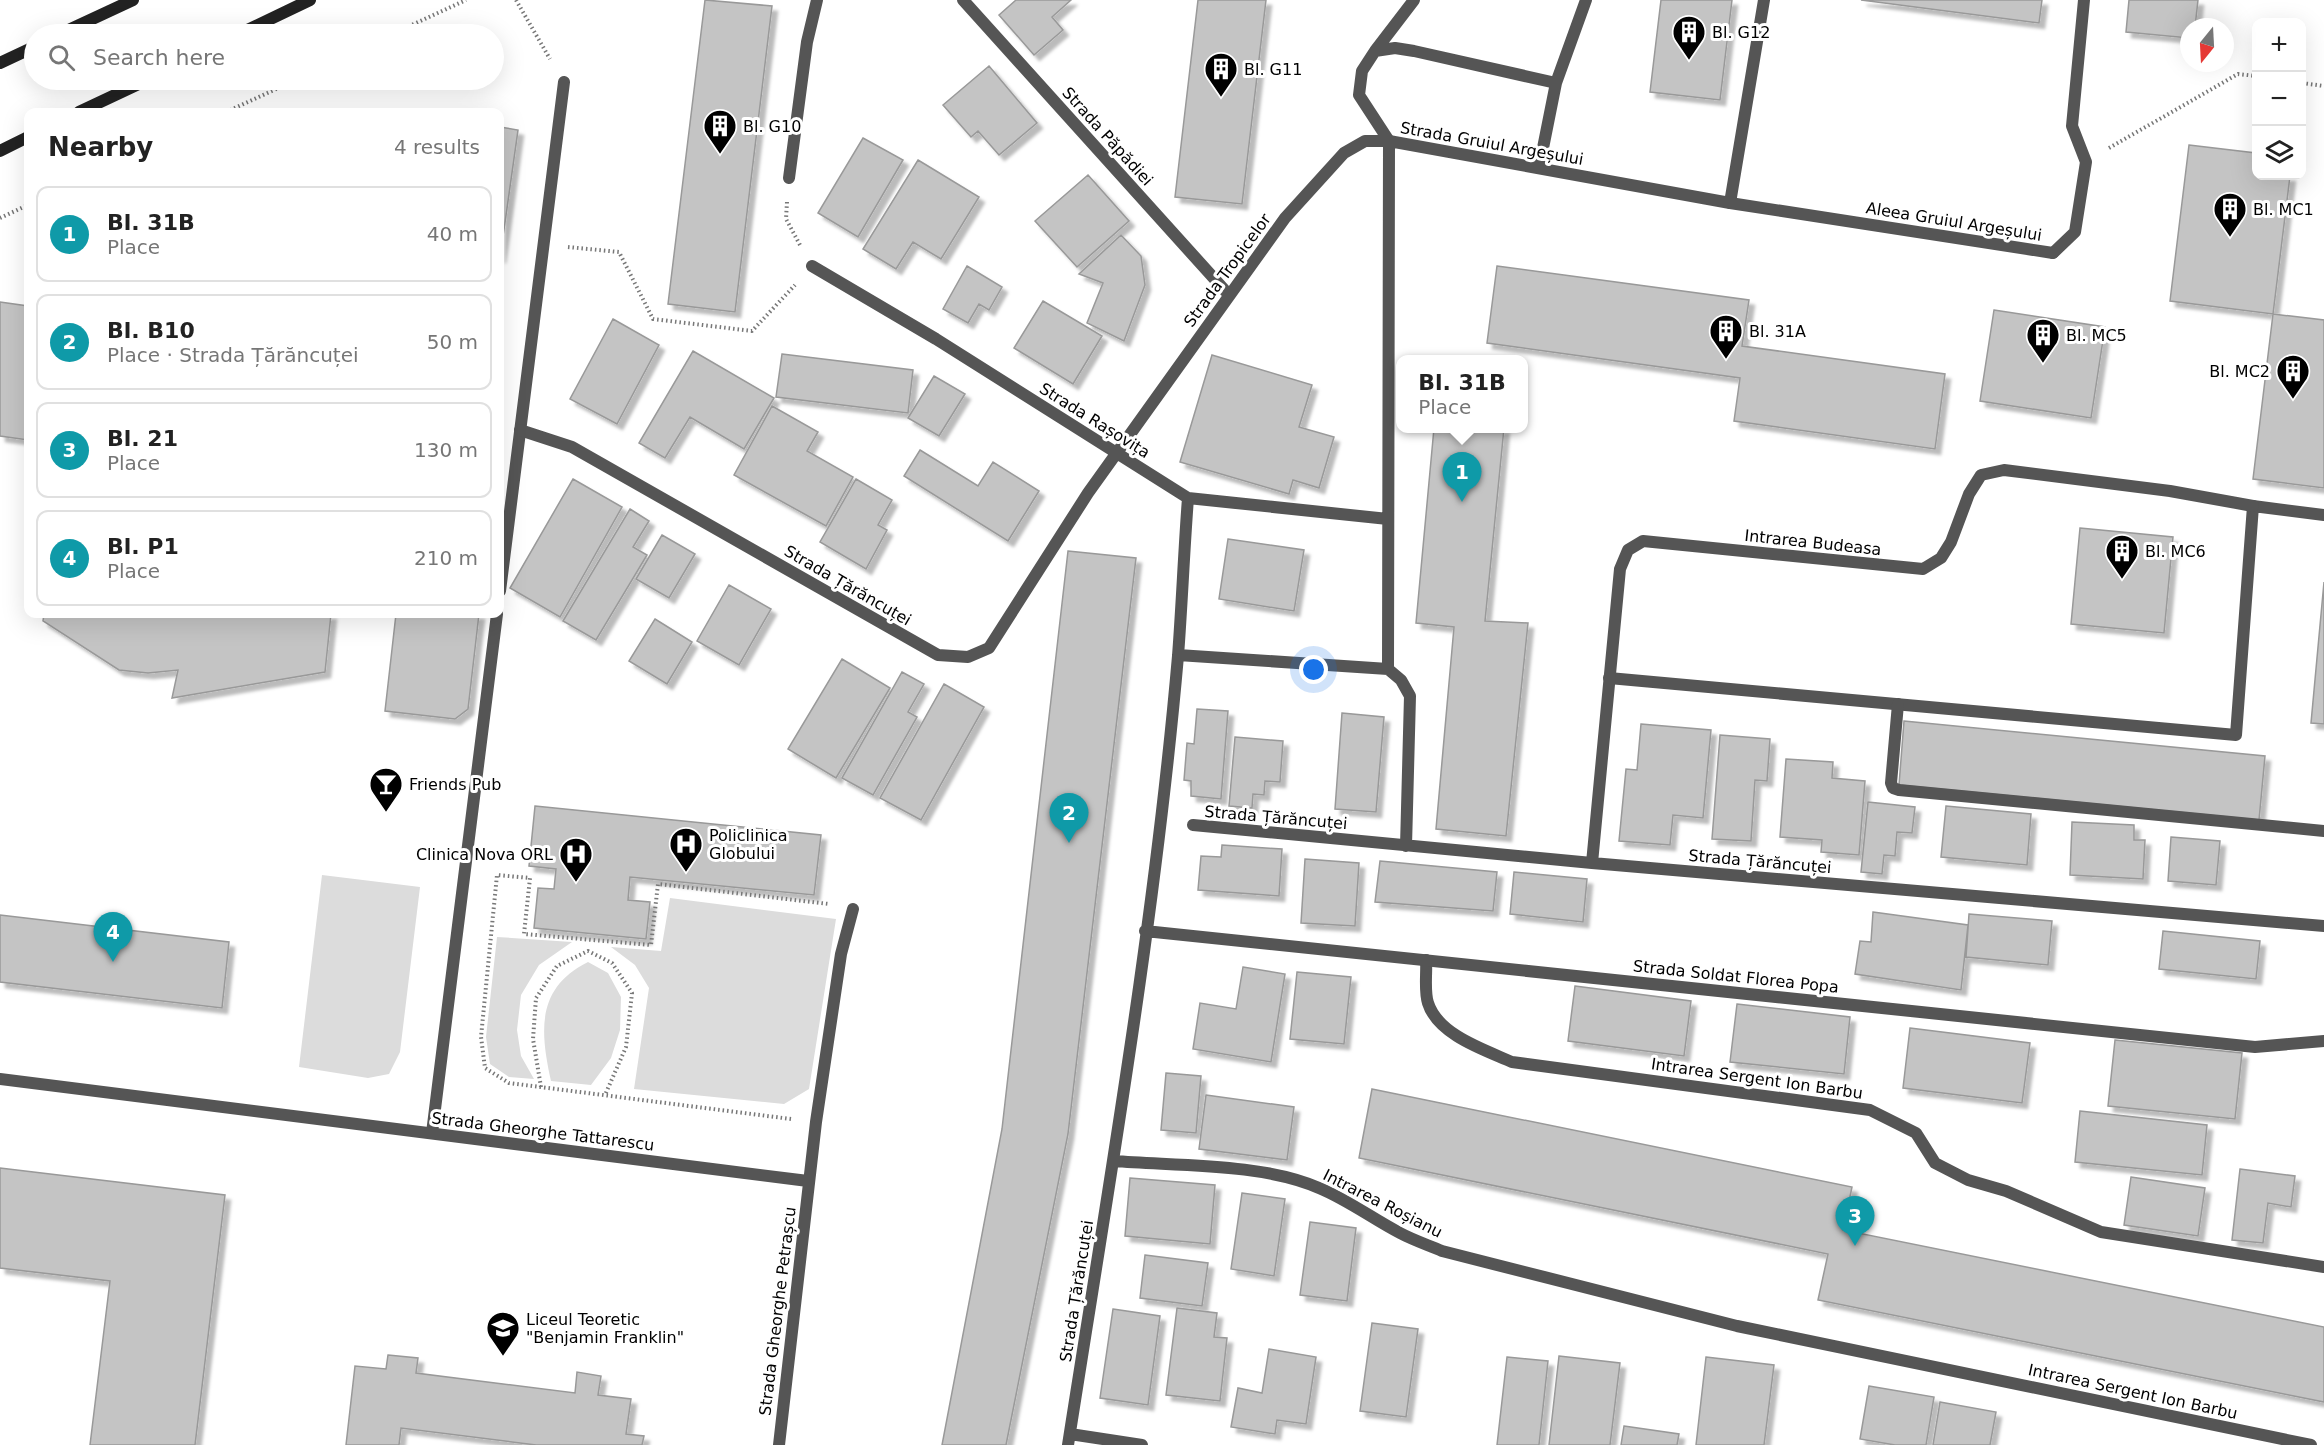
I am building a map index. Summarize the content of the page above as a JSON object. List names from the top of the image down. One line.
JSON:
{"streets":{"street":["Strada Păpădiei","Strada Gruiul Argeșului","Aleea Gruiul Argeșului","Strada Tropicelor","Strada Rașovița","Intrarea Budeasa","Strada Țărăncuței","Strada Soldat Florea Popa","Intrarea Sergent Ion Barbu","Strada Gheorghe Tattarescu","Intrarea Roșianu","Strada Gheorghe Petrașcu"]},"crossings":[["Strada Păpădiei","Strada Tropicelor"],["Strada Gruiul Argeșului","Aleea Gruiul Argeșului"],["Strada Gruiul Argeșului","Strada Tropicelor"],["Strada Gruiul Argeșului","Strada Rașovița"],["Strada Tropicelor","Strada Rașovița"],["Strada Tropicelor","Strada Țărăncuței"],["Strada Rașovița","Strada Țărăncuței"],["Intrarea Budeasa","Strada Țărăncuței"],["Strada Țărăncuței","Strada Soldat Florea Popa"],["Strada Țărăncuței","Intrarea Roșianu"],["Strada Soldat Florea Popa","Intrarea Sergent Ion Barbu"],["Intrarea Sergent Ion Barbu","Intrarea Roșianu"],["Strada Gheorghe Tattarescu","Strada Gheorghe Petrașcu"]],"places":{"building":["Bl. G12","Bl. G11","Bl. G10","Bl. MC1","Bl. 31A","Bl. MC5","Bl. MC2","Bl. MC6"],"bar":["Friends Pub"],"hospital":["Policlinica Globului","Clinica Nova ORL"],"school or university":["Liceul Teoretic \"Benjamin Franklin\""]},"north":"bottom","page":{"map_buttons":["+","−"],"search":"Search here","heading":["Nearby","4 results"],"list":[{"mark":"1","name":"Bl. 31B","note":"Place","value":"40 m"},{"mark":"2","name":"Bl. B10","note":"Place · Strada Țărăncuței","value":"50 m"},{"mark":"3","name":"Bl. 21","note":"Place","value":"130 m"},{"mark":"4","name":"Bl. P1","note":"Place","value":"210 m"}],"popup":["Bl. 31B","Place"],"pins":["1","2","4","3"]}}
